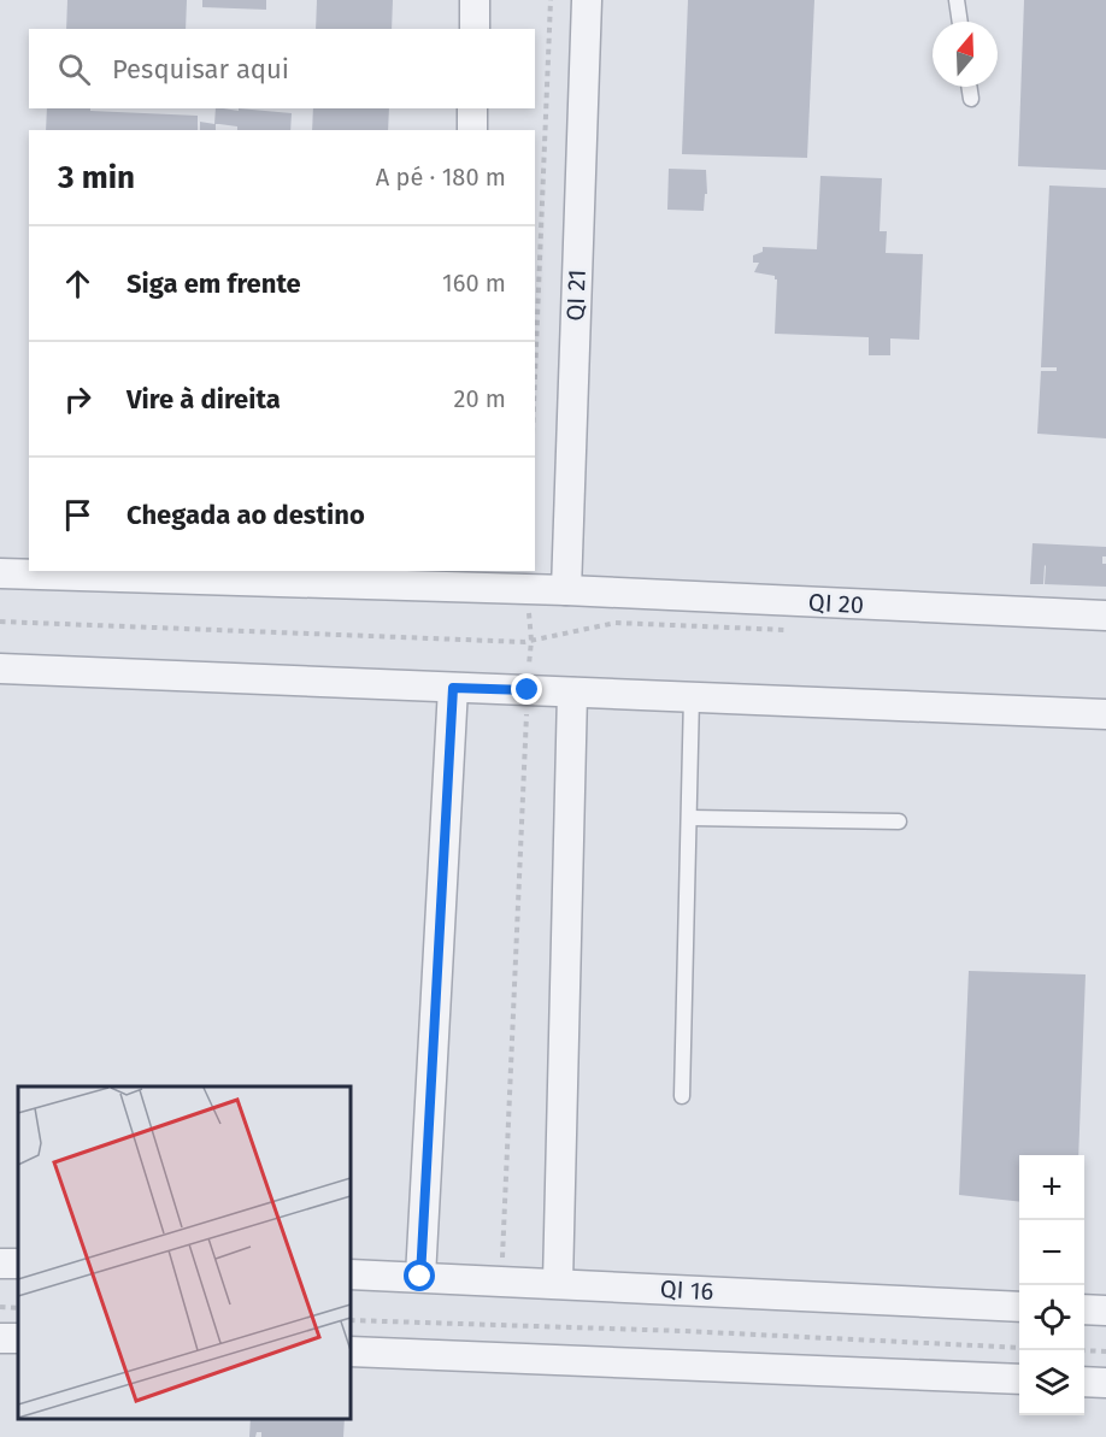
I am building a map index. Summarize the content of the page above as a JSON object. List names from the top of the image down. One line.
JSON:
{"streets":{"street":["QI 21","QI 20","QI 16"]},"crossings":[["QI 21","QI 20"]],"north":"top","page":{"search":"Pesquisar aqui","heading":["3 min","A pé · 180 m"],"list":[["Siga em frente","160 m"],["Vire à direita","20 m"],"Chegada ao destino"],"map_buttons":["+","−"]}}
